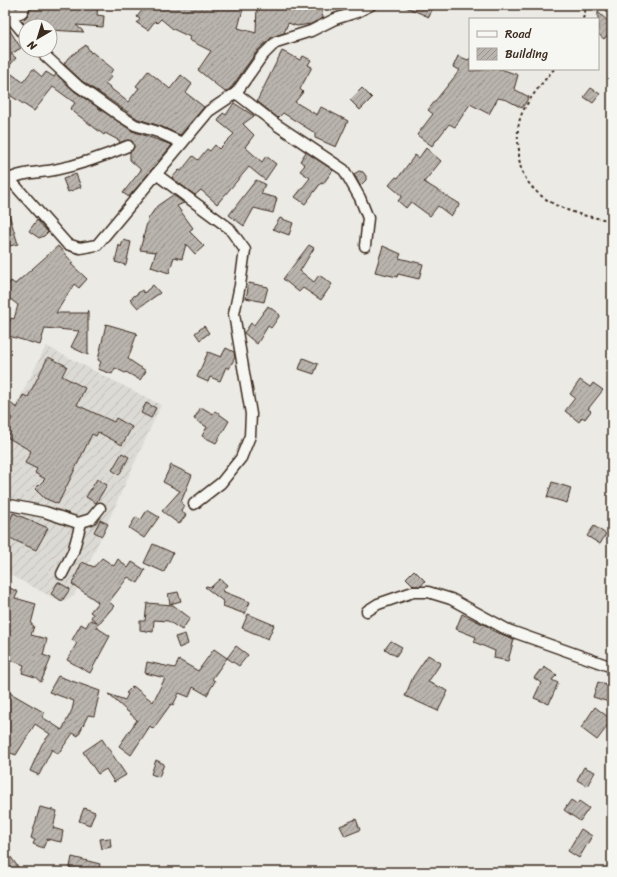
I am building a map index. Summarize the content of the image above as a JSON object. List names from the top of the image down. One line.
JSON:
{"legend":["Road","Building"],"north":"bottom left"}
